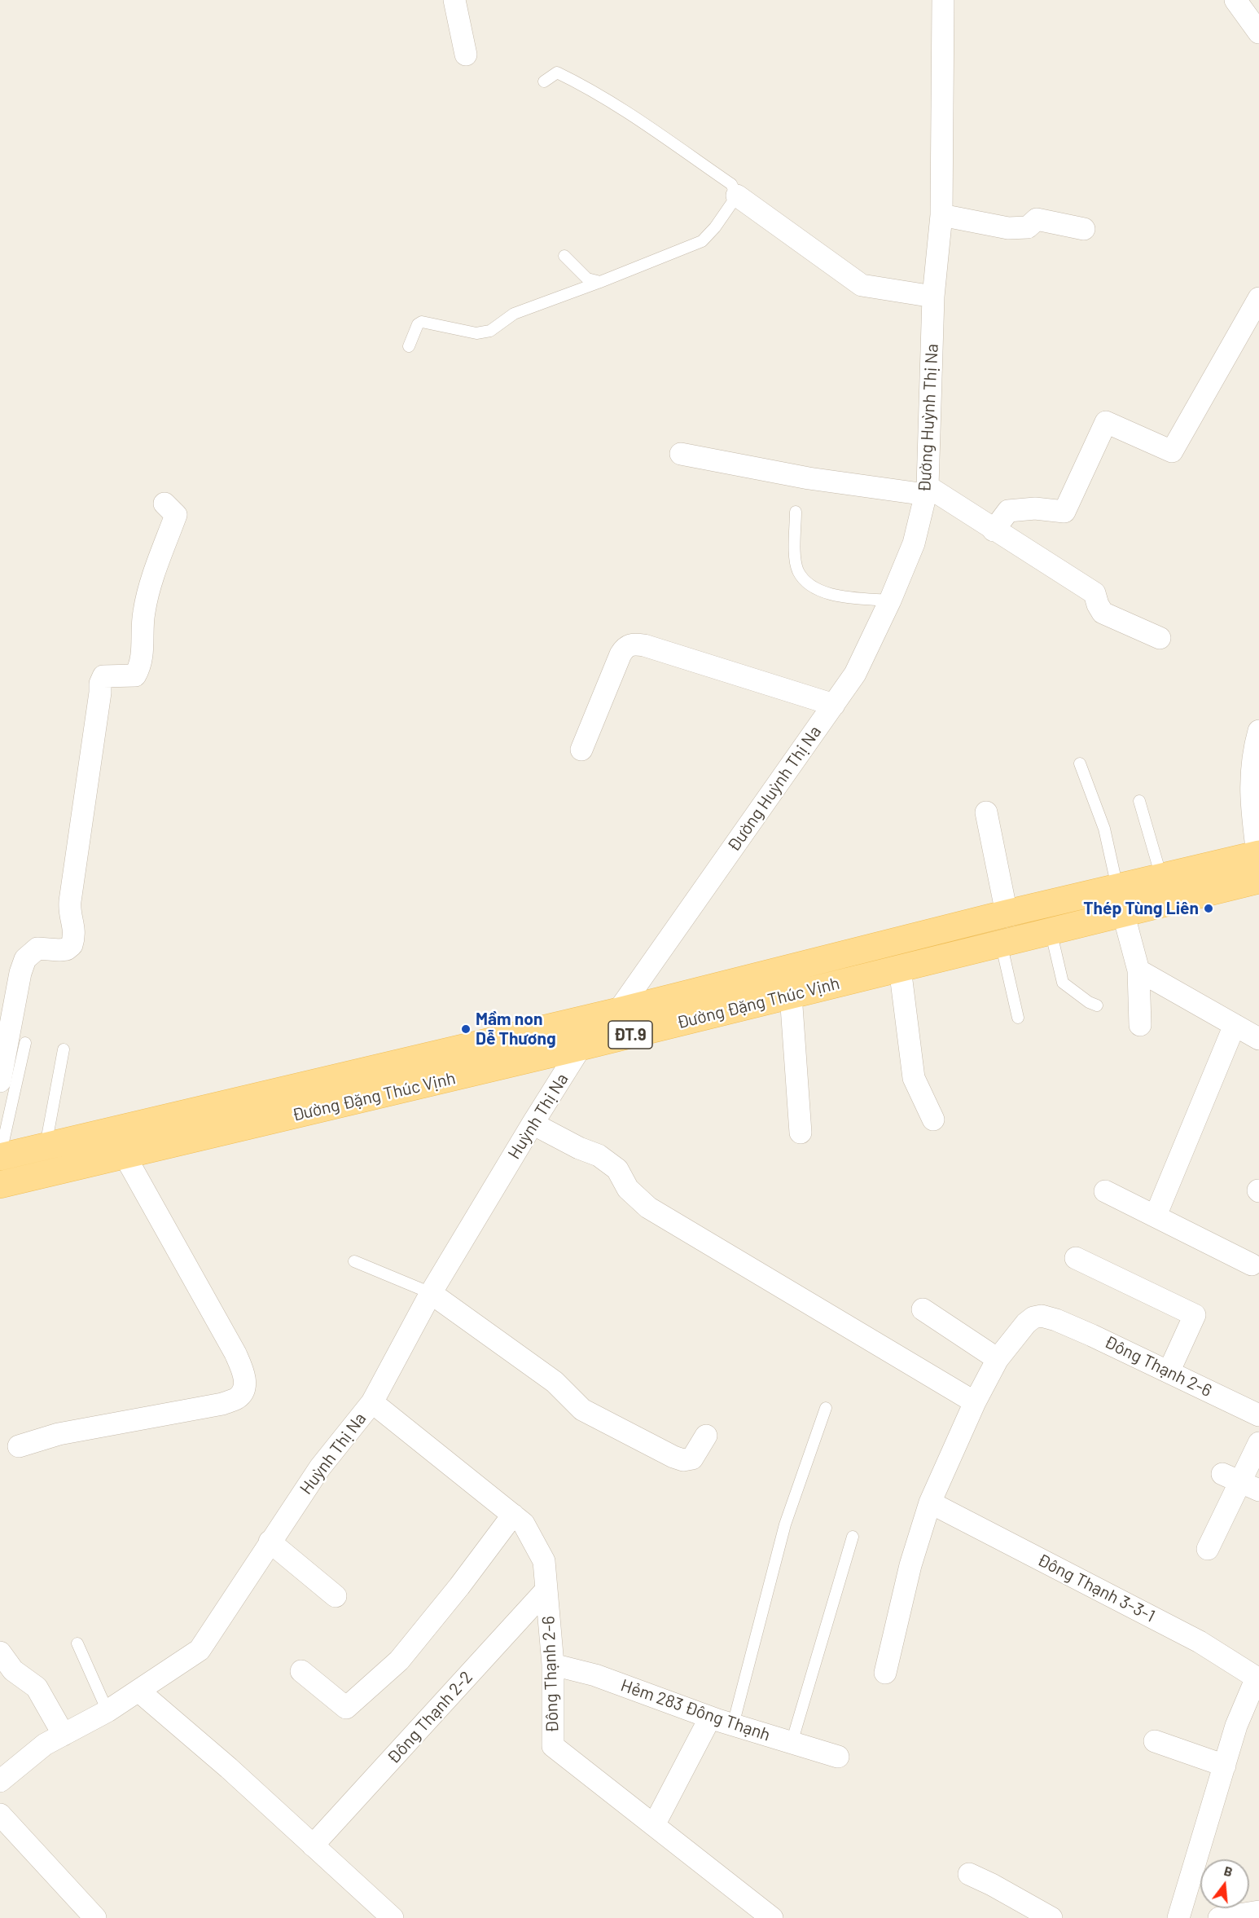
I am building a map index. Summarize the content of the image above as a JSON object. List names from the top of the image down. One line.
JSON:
{"streets":{"main road":["Đường Đặng Thúc Vịnh","ĐT.9"],"street":["Đường Huỳnh Thị Na","Huỳnh Thị Na","Đông Thạnh 2-6","Đông Thạnh 3-3-1","Hẻm 283 Đông Thạnh","Đông Thạnh 2-2"]},"crossings":[["Đường Huỳnh Thị Na","Đường Đặng Thúc Vịnh"],["Đường Đặng Thúc Vịnh","Huỳnh Thị Na"],["Huỳnh Thị Na","Đông Thạnh 2-6"],["Đông Thạnh 2-6","Hẻm 283 Đông Thạnh"],["Đông Thạnh 2-6","Đông Thạnh 2-2"]],"places":["Thép Tùng Liên","Mầm non Dễ Thương"],"north":"top"}
